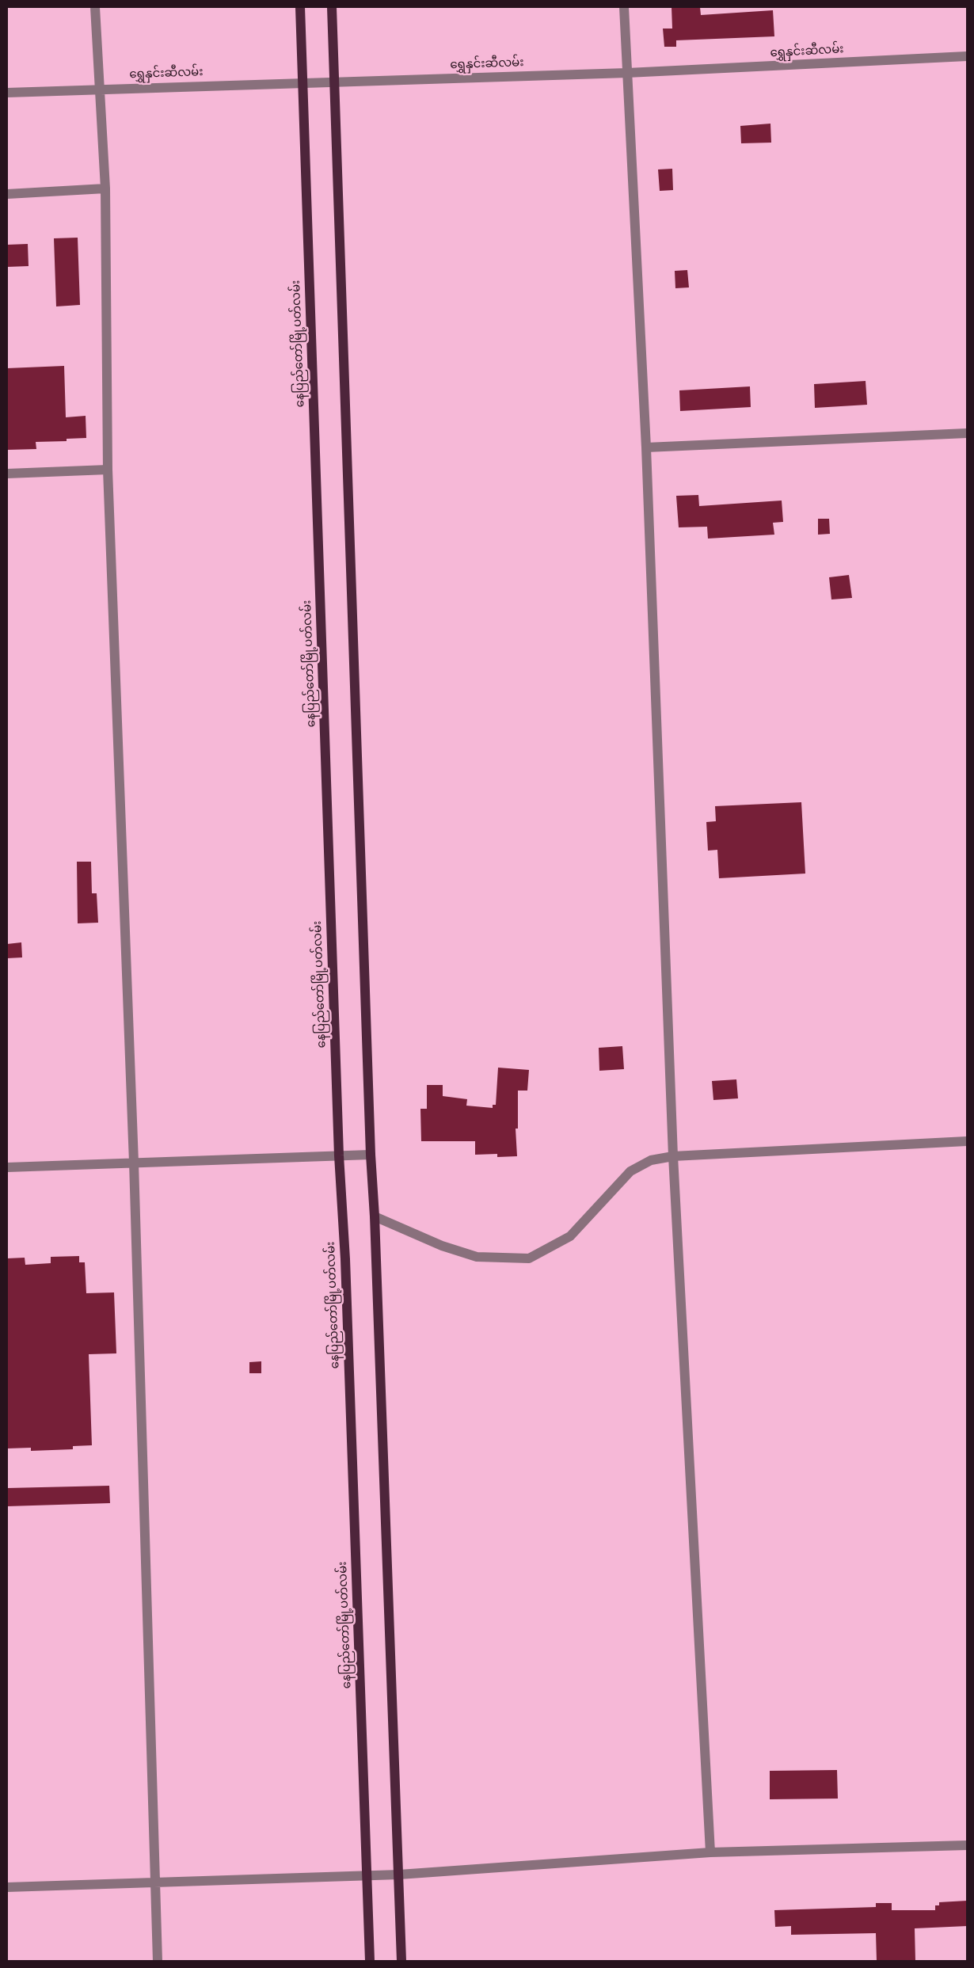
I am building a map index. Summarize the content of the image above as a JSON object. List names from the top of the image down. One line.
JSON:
{"streets":{"main road":["နေပြည်တော်မြို့ပတ်လမ်း"],"street":["ရွှေနှင်းဆီလမ်း"]},"crossings":[["ရွှေနှင်းဆီလမ်း","နေပြည်တော်မြို့ပတ်လမ်း"]]}
